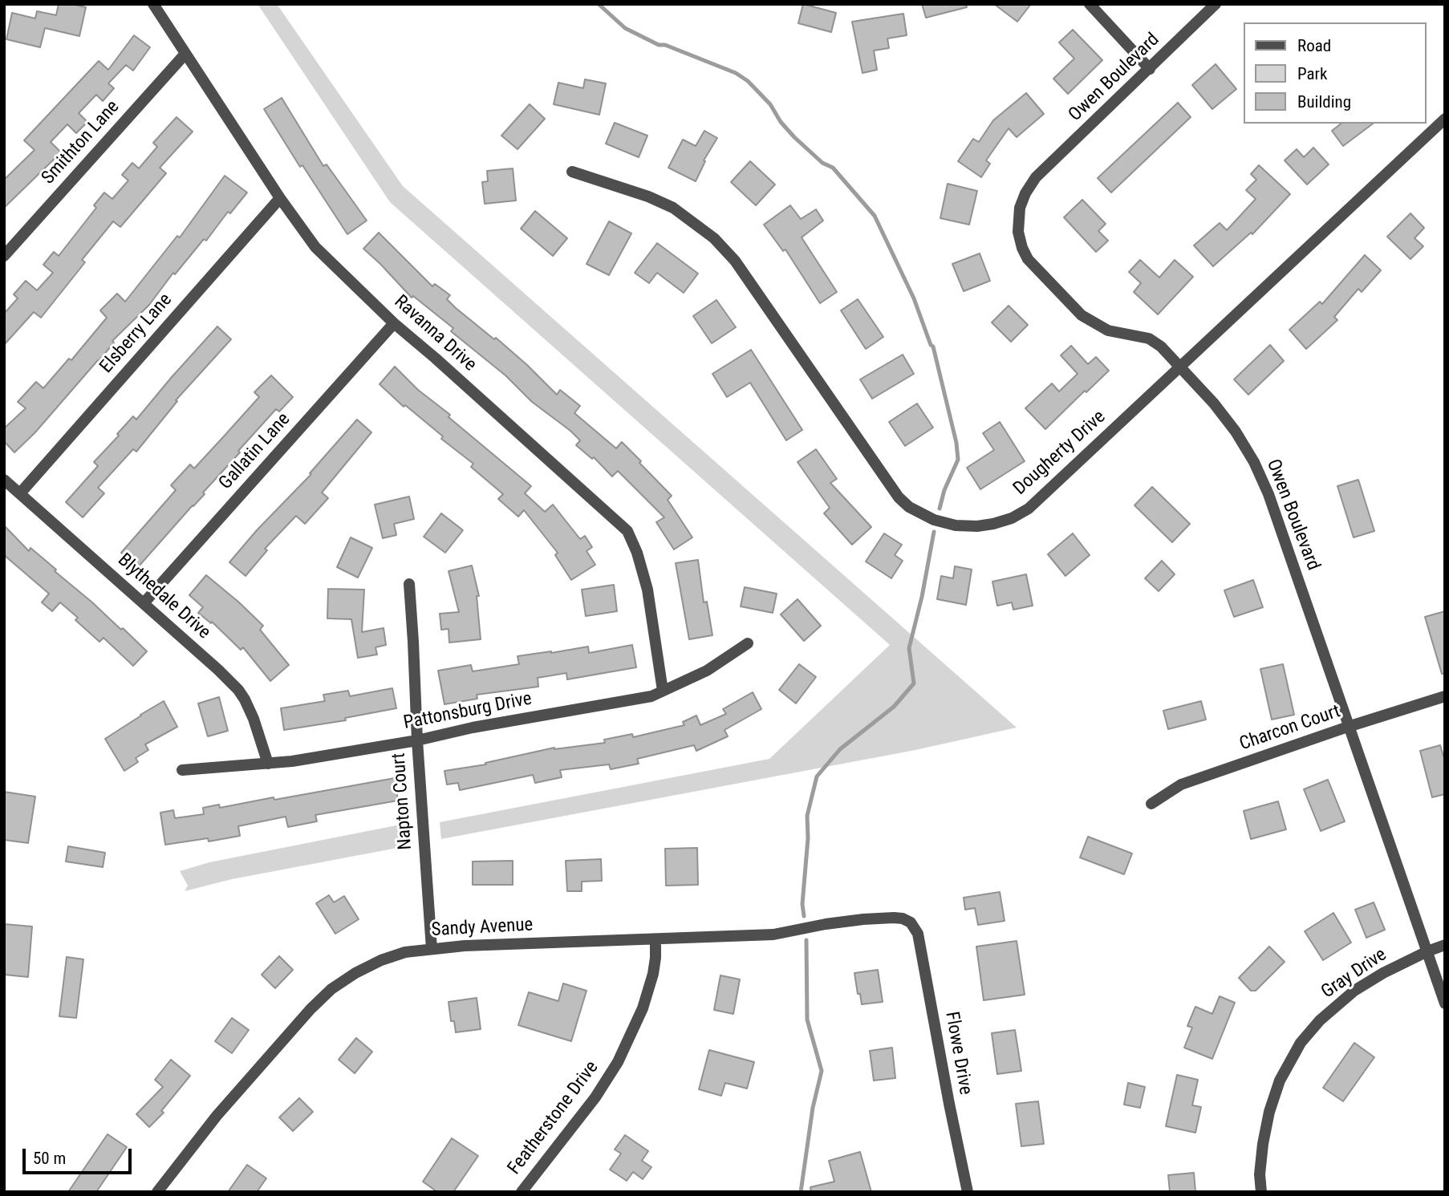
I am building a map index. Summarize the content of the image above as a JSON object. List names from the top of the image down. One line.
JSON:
{"streets":{"street":["Owen Boulevard","Smithton Lane","Elsberry Lane","Ravanna Drive","Gallatin Lane","Dougherty Drive","Blythedale Drive","Pattonsburg Drive","Charcon Court","Napton Court","Sandy Avenue","Gray Drive","Flowe Drive","Featherstone Drive"]},"crossings":[["Owen Boulevard","Dougherty Drive"],["Owen Boulevard","Charcon Court"],["Owen Boulevard","Gray Drive"],["Smithton Lane","Ravanna Drive"],["Elsberry Lane","Ravanna Drive"],["Elsberry Lane","Blythedale Drive"],["Ravanna Drive","Gallatin Lane"],["Ravanna Drive","Pattonsburg Drive"],["Gallatin Lane","Blythedale Drive"],["Blythedale Drive","Pattonsburg Drive"],["Pattonsburg Drive","Napton Court"],["Napton Court","Sandy Avenue"],["Sandy Avenue","Flowe Drive"],["Sandy Avenue","Featherstone Drive"]],"legend":["Road","Park","Building"],"scale_bar":"50 m"}
